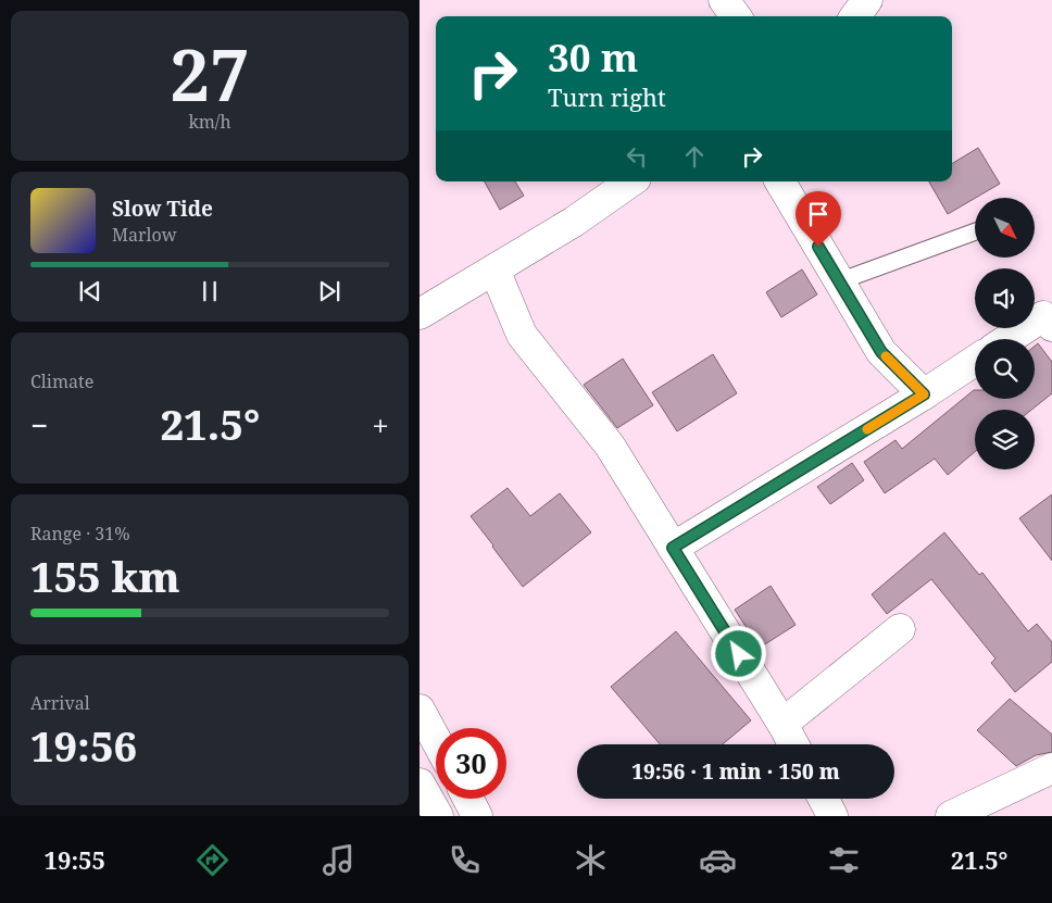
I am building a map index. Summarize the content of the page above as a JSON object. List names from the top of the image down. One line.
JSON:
{"north":"bottom right","page":{"tile":[["27","km/h"],"Climate",["Range · 31%","155 km"],["Arrival","19:56"]],"turn":["30 m","Turn right"],"song":["Slow Tide","Marlow"],"heat":["−","21.5°","+"],"limit":"30","trip":"19:56 · 1 min · 150 m","tabs":["19:55","21.5°"]}}
